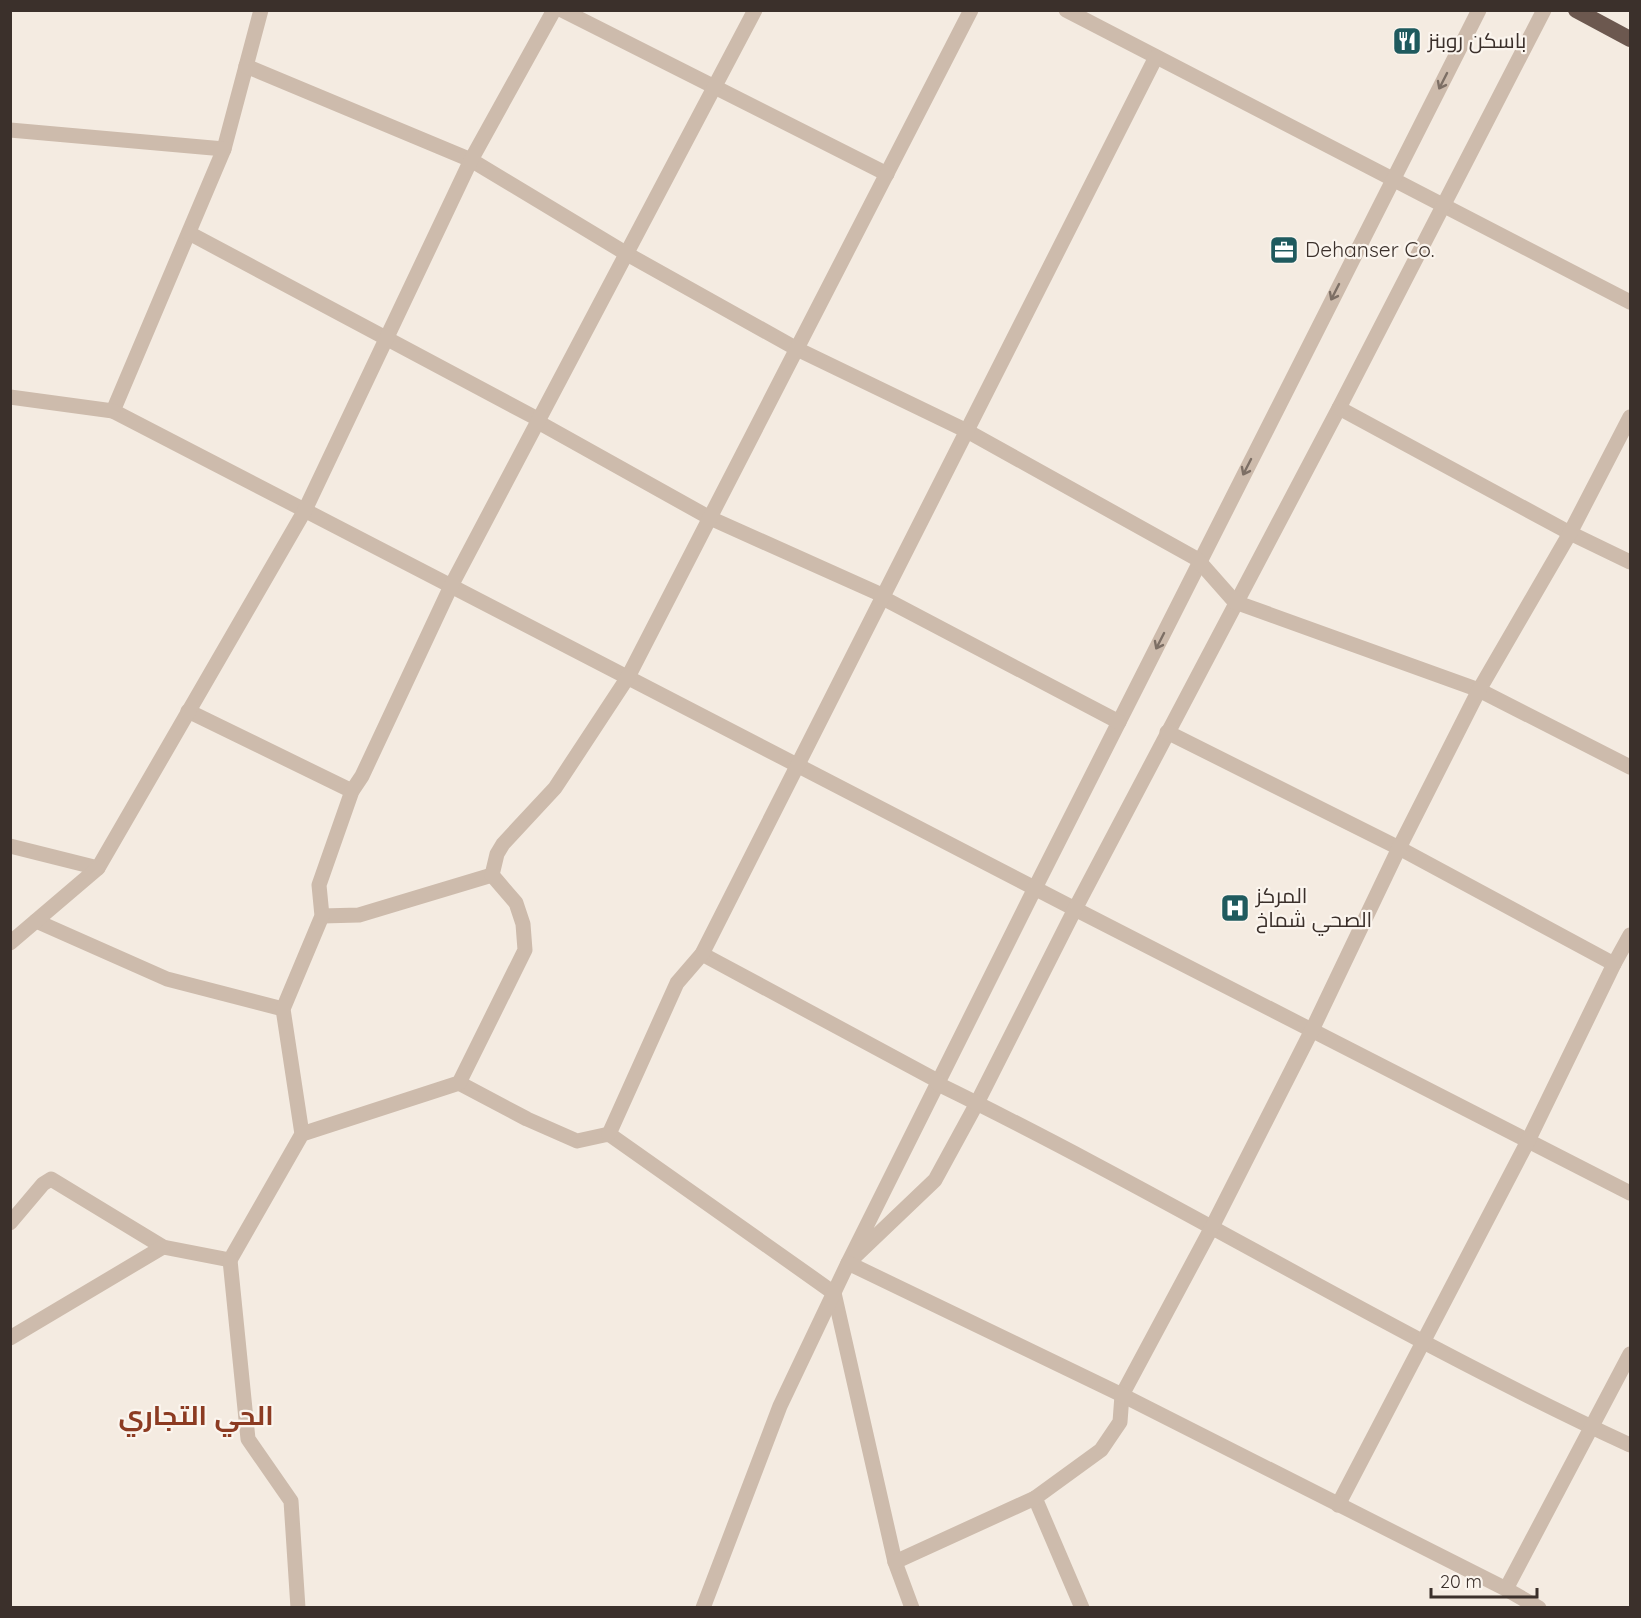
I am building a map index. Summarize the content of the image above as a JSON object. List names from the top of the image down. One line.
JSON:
{"districts":["الحي التجاري"],"places":{"restaurant":["باسكن روبنز"],"office":["Dehanser Co."],"hospital":["المركز الصحي شماخ"]},"scale_bar":"20 m"}
